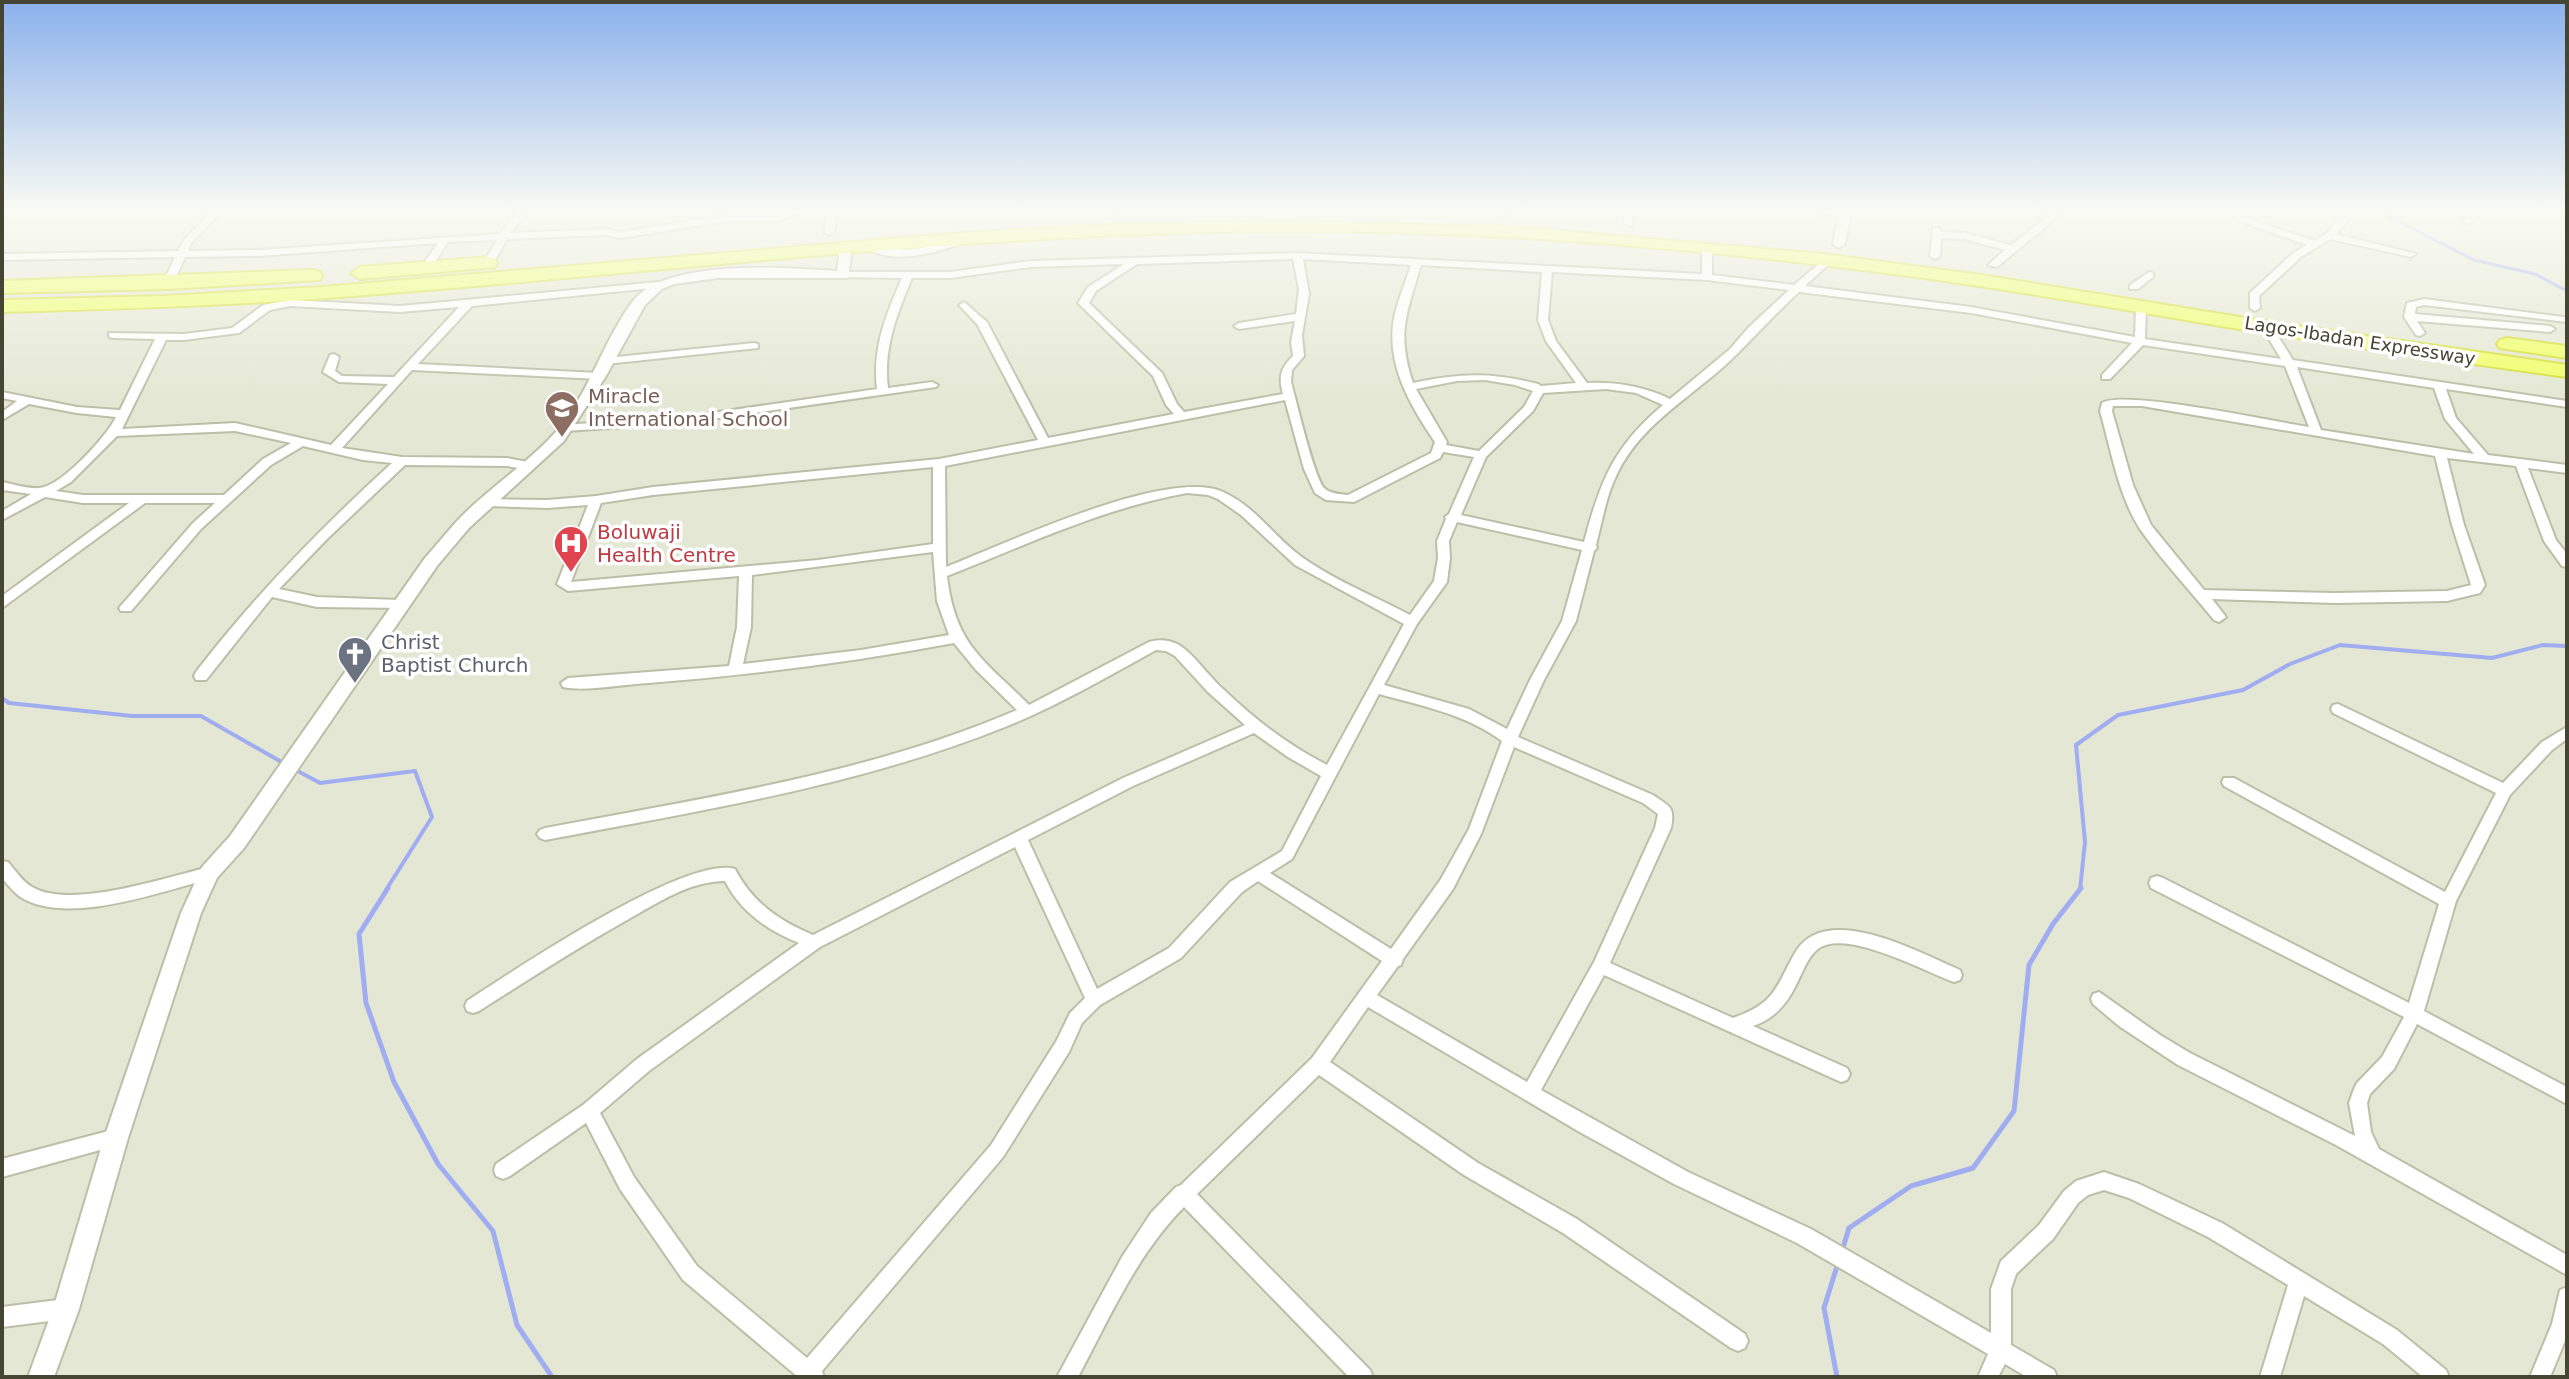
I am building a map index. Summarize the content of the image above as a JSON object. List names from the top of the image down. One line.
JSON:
{"streets":{"highway":["Lagos-Ibadan Expressway"]},"places":{"school or university":["Miracle International School"],"hospital":["Boluwaji Health Centre"],"church":["Christ Baptist Church"]}}
